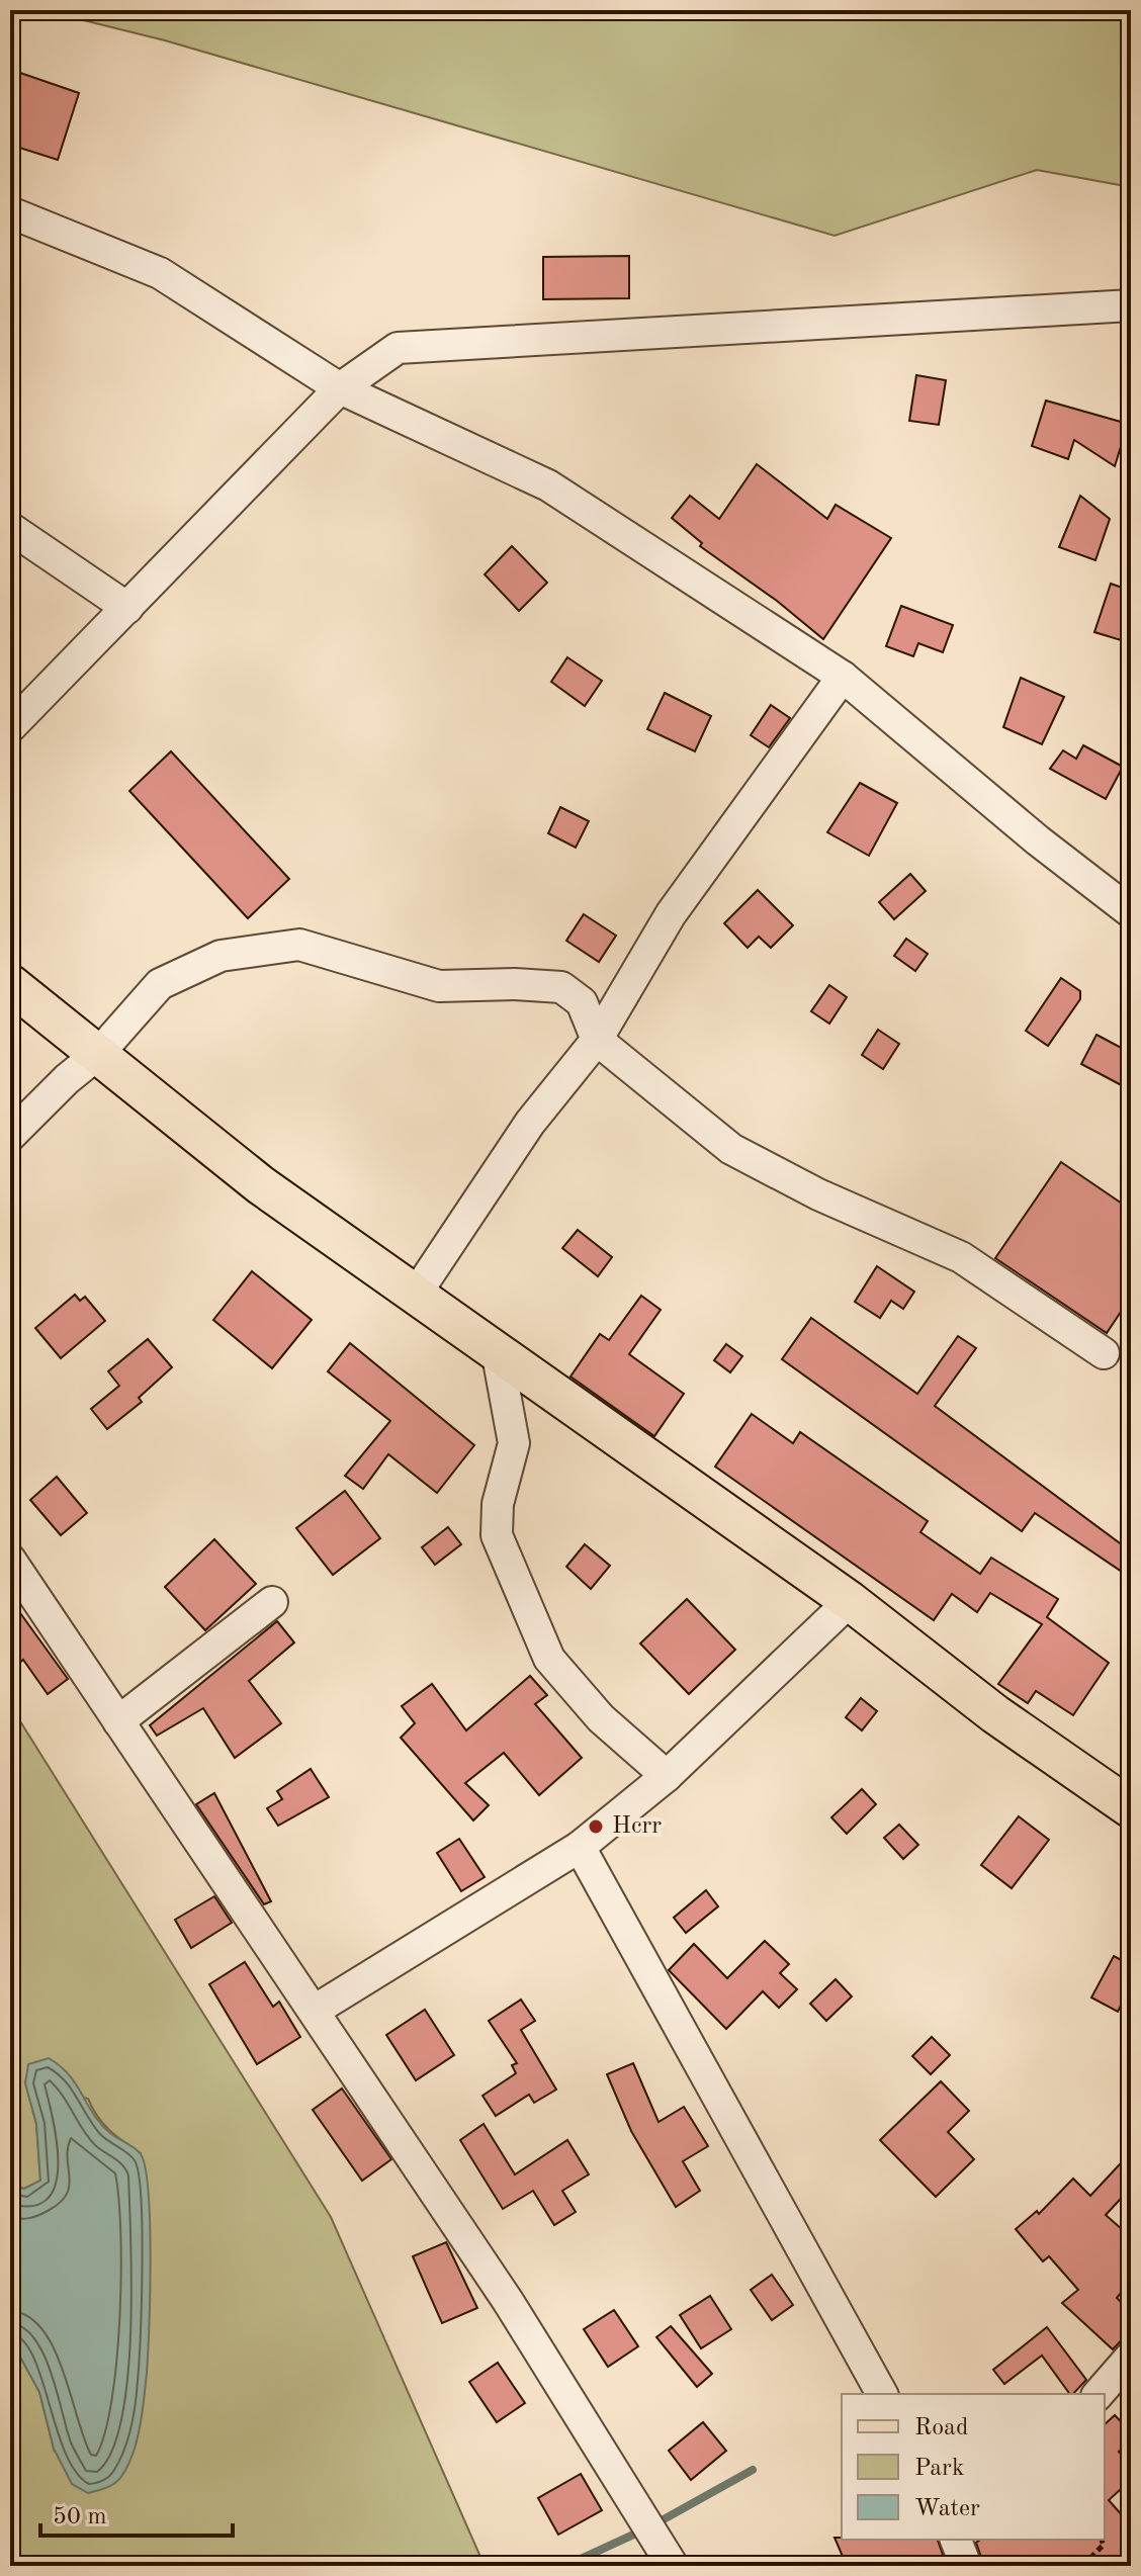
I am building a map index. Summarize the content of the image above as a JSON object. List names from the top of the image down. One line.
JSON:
{"places":["Hcrr"],"legend":["Road","Park","Water"],"scale_bar":"50 m"}
